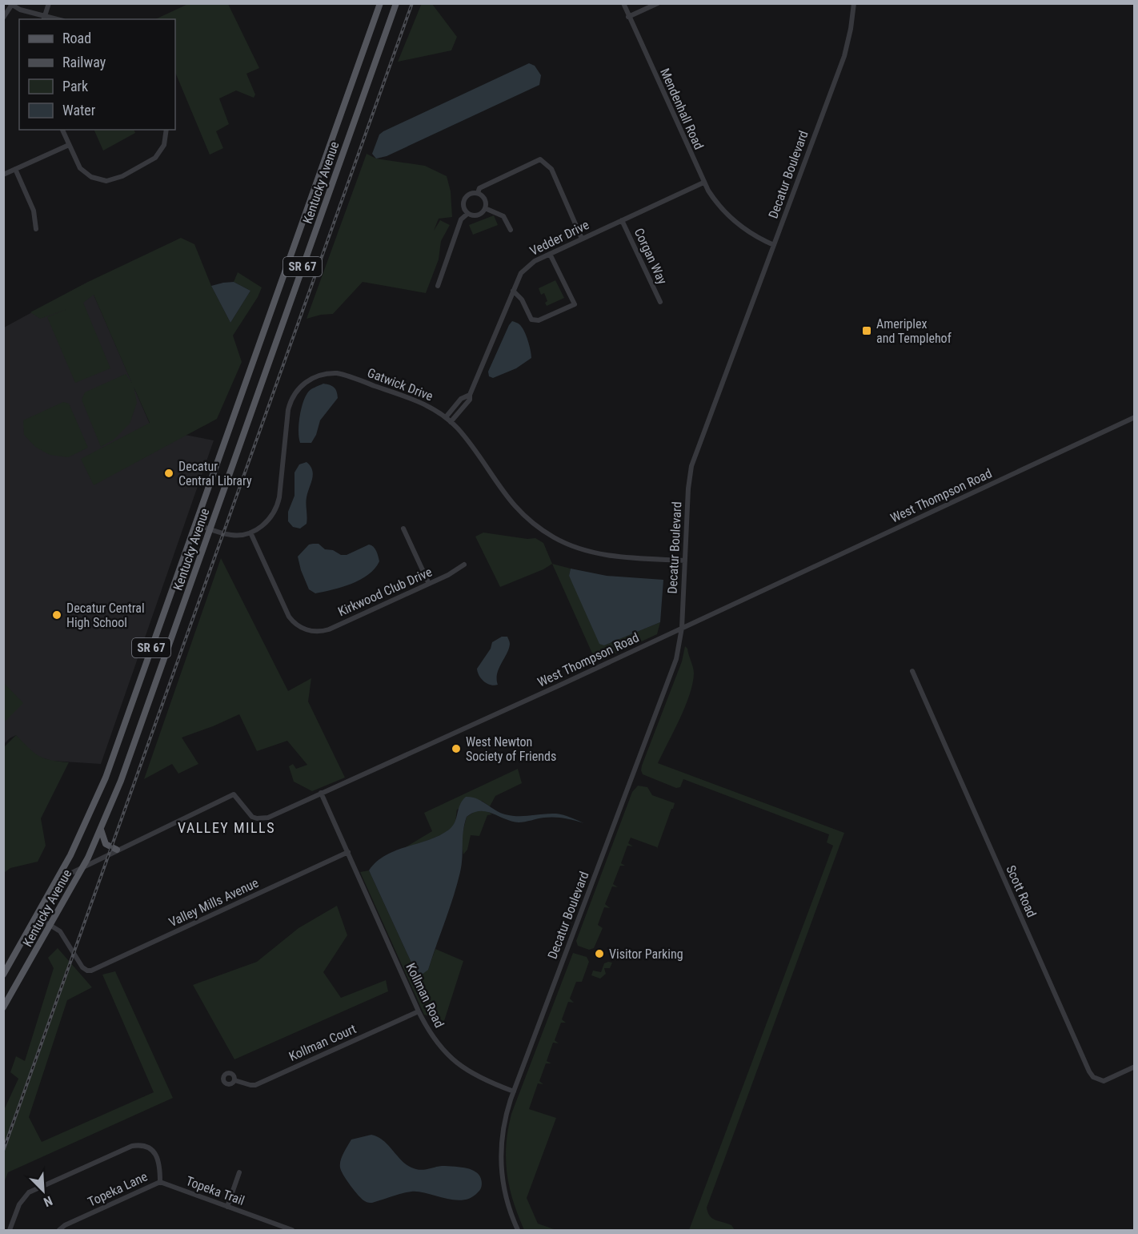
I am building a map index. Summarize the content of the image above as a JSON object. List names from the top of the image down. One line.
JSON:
{"streets":{"main road":["Kentucky Avenue","SR 67"],"street":["Mendenhall Road","Decatur Boulevard","Vedder Drive","Corgan Way","Gatwick Drive","West Thompson Road","Kirkwood Club Drive","Scott Road","Valley Mills Avenue","Kollman Road","Kollman Court","Topeka Lane","Topeka Trail"]},"crossings":[["Mendenhall Road","Decatur Boulevard"],["Mendenhall Road","Vedder Drive"],["Decatur Boulevard","Gatwick Drive"],["Decatur Boulevard","West Thompson Road"],["Decatur Boulevard","Kollman Road"],["Kentucky Avenue","West Thompson Road"],["Kentucky Avenue","Valley Mills Avenue"],["Vedder Drive","Corgan Way"],["Vedder Drive","Gatwick Drive"],["Gatwick Drive","Kirkwood Club Drive"],["West Thompson Road","Kollman Road"],["Valley Mills Avenue","Kollman Road"],["Kollman Road","Kollman Court"],["Topeka Lane","Topeka Trail"]],"districts":["VALLEY MILLS"],"places":{"transit":["Ameriplex and Templehof"],"other":["Decatur Central Library","Decatur Central High School","West Newton Society of Friends","Visitor Parking"]},"legend":["Road","Railway","Park","Water"],"north":"bottom right"}
